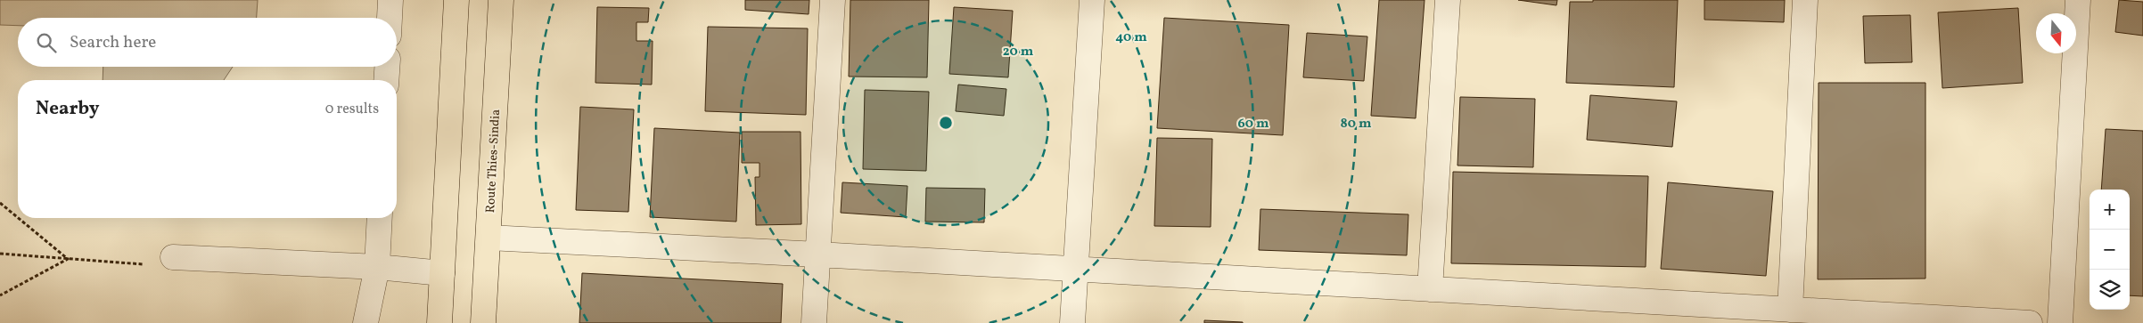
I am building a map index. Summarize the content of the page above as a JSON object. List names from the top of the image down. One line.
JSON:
{"streets":{"main road":["Route Thies-Sindia"]},"north":"bottom","page":{"search":"Search here","heading":["Nearby","0 results"],"map_buttons":["+","−"]},"rings":["40 m","20 m","60 m","80 m"]}
